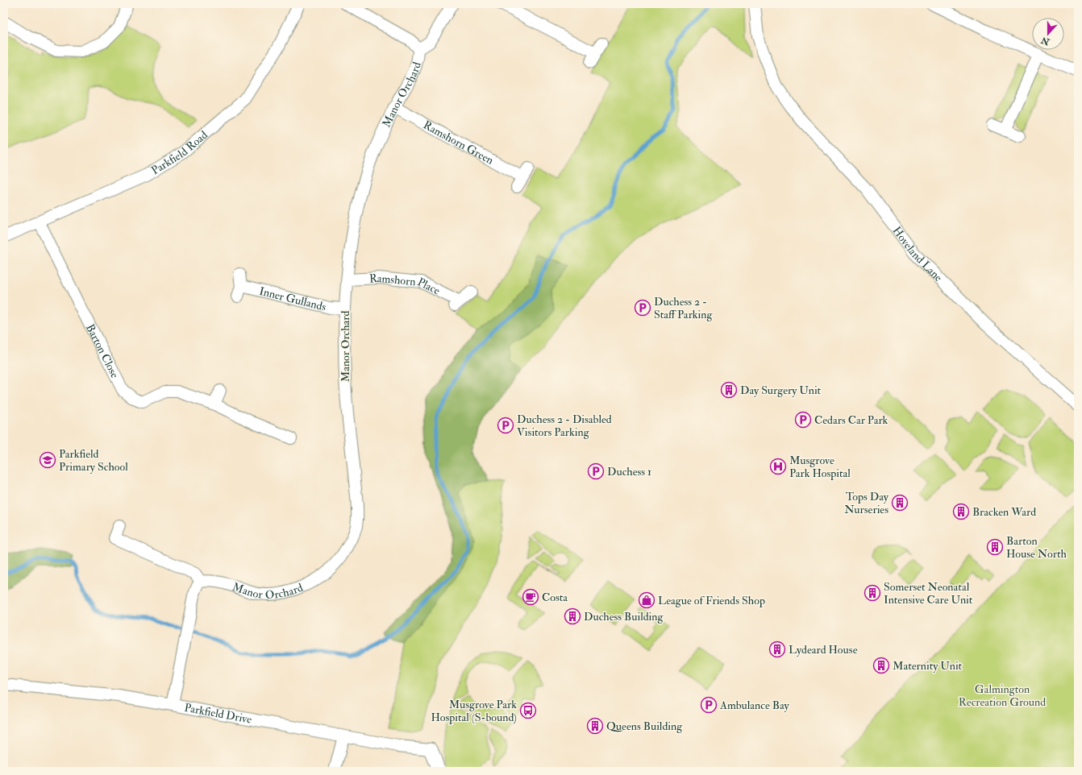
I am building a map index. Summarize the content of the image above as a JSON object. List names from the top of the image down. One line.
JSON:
{"streets":{"street":["Manor Orchard","Ramshorn Green","Parkfield Road","Hoveland Lane","Ramshorn Place","Inner Gullands","Barton Close","Parkfield Drive"]},"crossings":[["Manor Orchard","Ramshorn Green"],["Manor Orchard","Ramshorn Place"],["Manor Orchard","Inner Gullands"],["Parkfield Road","Barton Close"]],"parks":["Galmington Recreation Ground"],"places":{"parking":["Duchess 2 - Staff Parking","Cedars Car Park","Duchess 2 - Disabled Visitors Parking","Duchess 1","Ambulance Bay"],"building":["Day Surgery Unit","Tops Day Nurseries","Bracken Ward","Barton House North","Somerset Neonatal Intensive Care Unit","Duchess Building","Lydeard House","Maternity Unit","Queens Building"],"school or university":["Parkfield Primary School"],"hospital":["Musgrove Park Hospital"],"cafe":["Costa"],"shop":["League of Friends Shop"],"bus stop":["Musgrove Park Hospital (S-bound)"]},"north":"bottom"}
